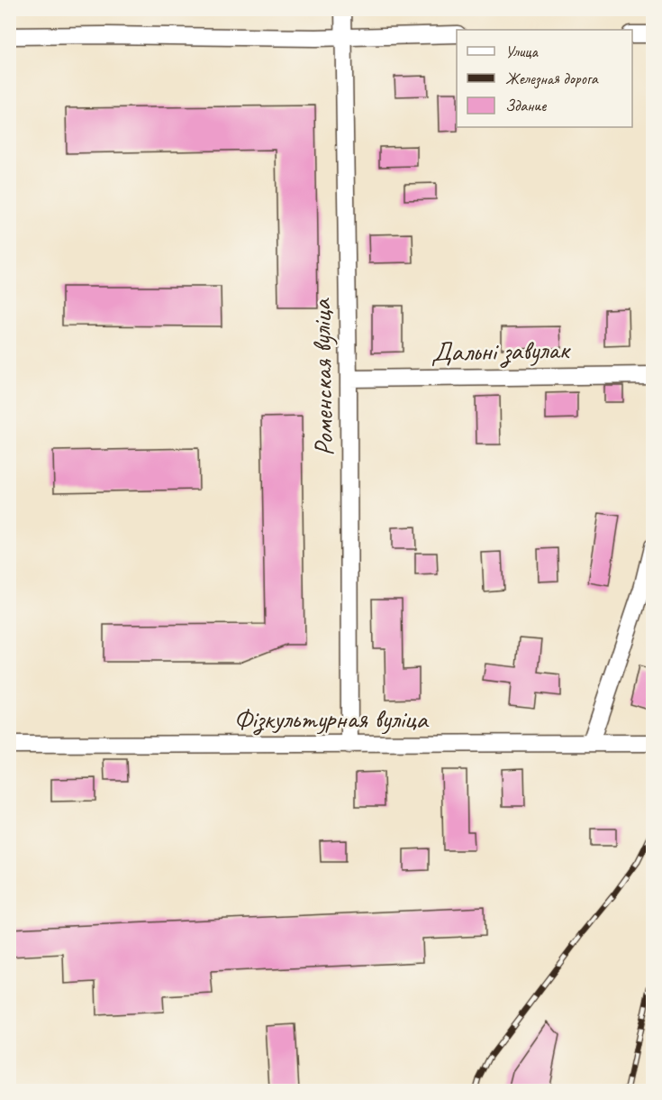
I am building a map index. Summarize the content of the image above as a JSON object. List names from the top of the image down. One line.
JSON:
{"streets":{"street":["Дальні завулак","Роменская вуліца","Фізкультурная вуліца"]},"crossings":[["Дальні завулак","Роменская вуліца"],["Роменская вуліца","Фізкультурная вуліца"]],"legend":["Улица","Железная дорога","Здание"]}
